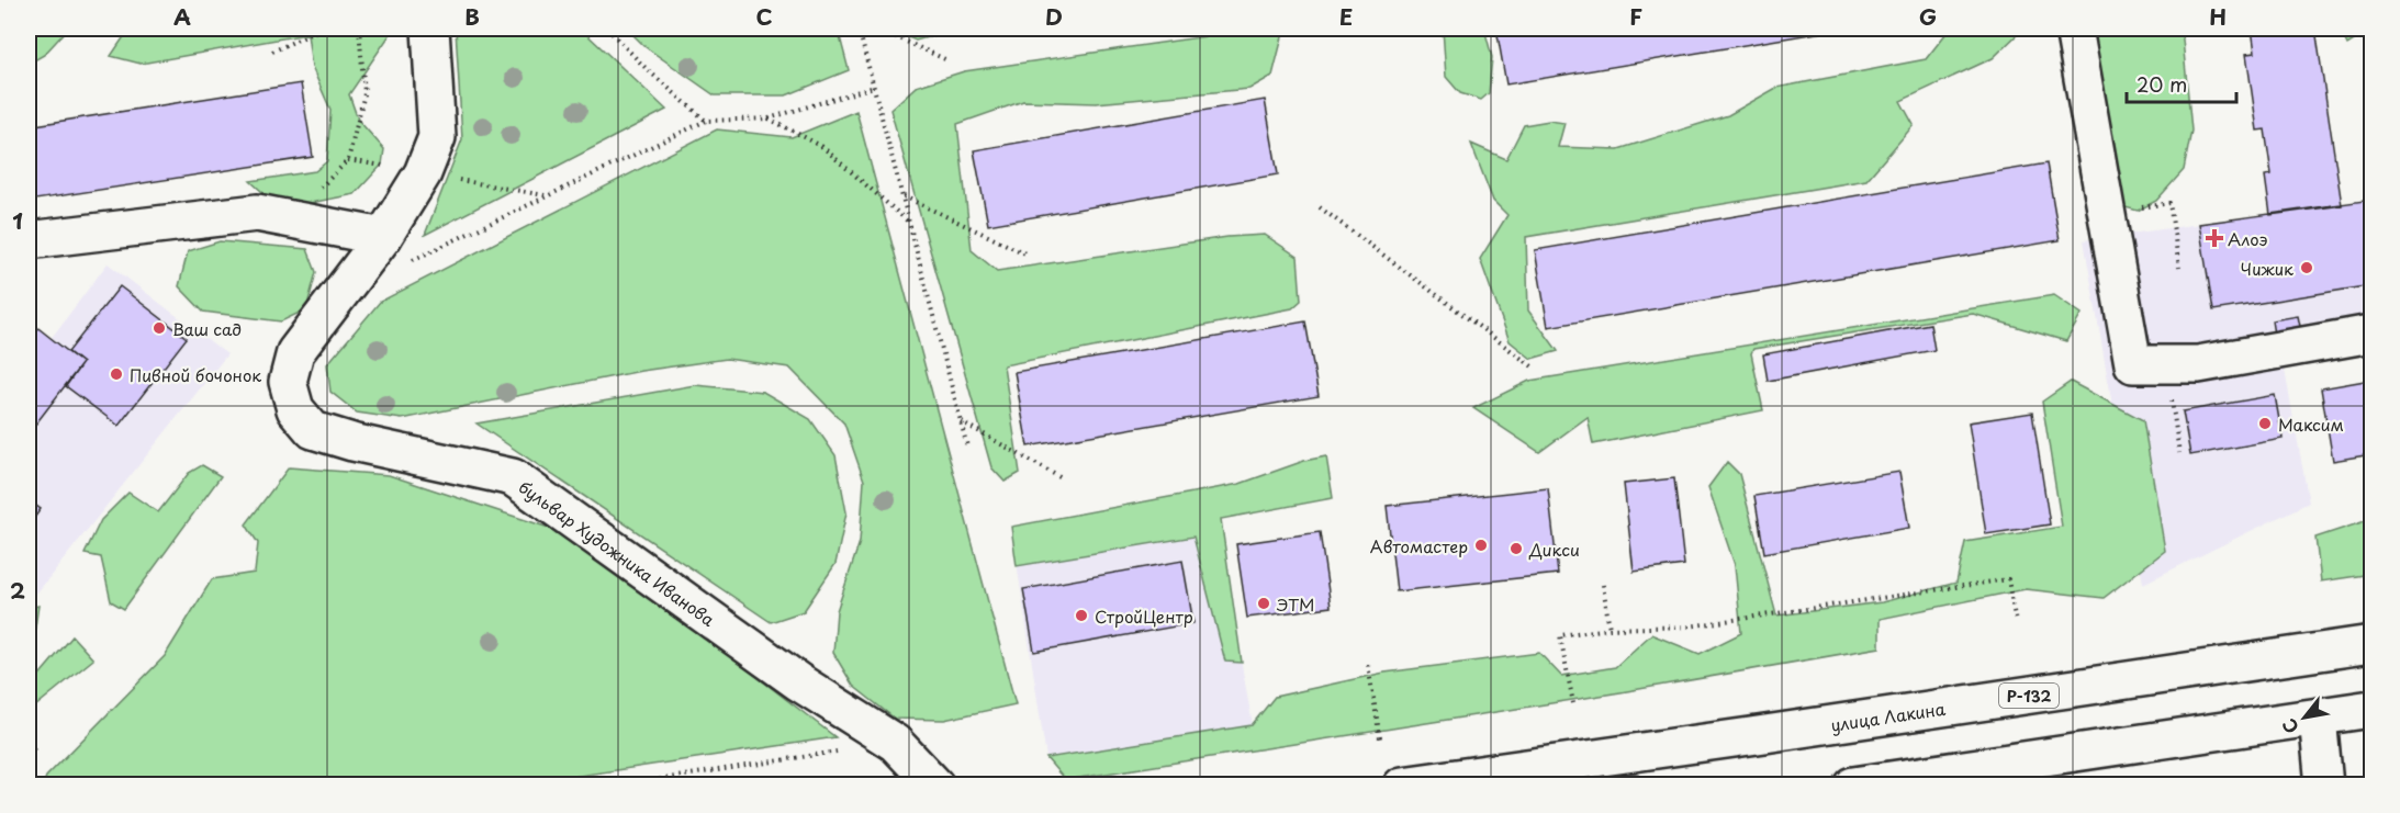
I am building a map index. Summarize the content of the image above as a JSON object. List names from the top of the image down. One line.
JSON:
{"streets":{"main road":["бульвар Художника Иванова","Р-132","улица Лакина"]},"places":{"health":["Алоэ"],"other":["Чижик","Ваш сад","Пивной бочонок","Максим","Автомастер","Дикси","ЭТМ","СтройЦентр"]},"scale_bar":"20 m","north":"bottom left","grid":{"columns":["A","B","C","D","E","F","G","H"],"rows":["1","2"]}}
